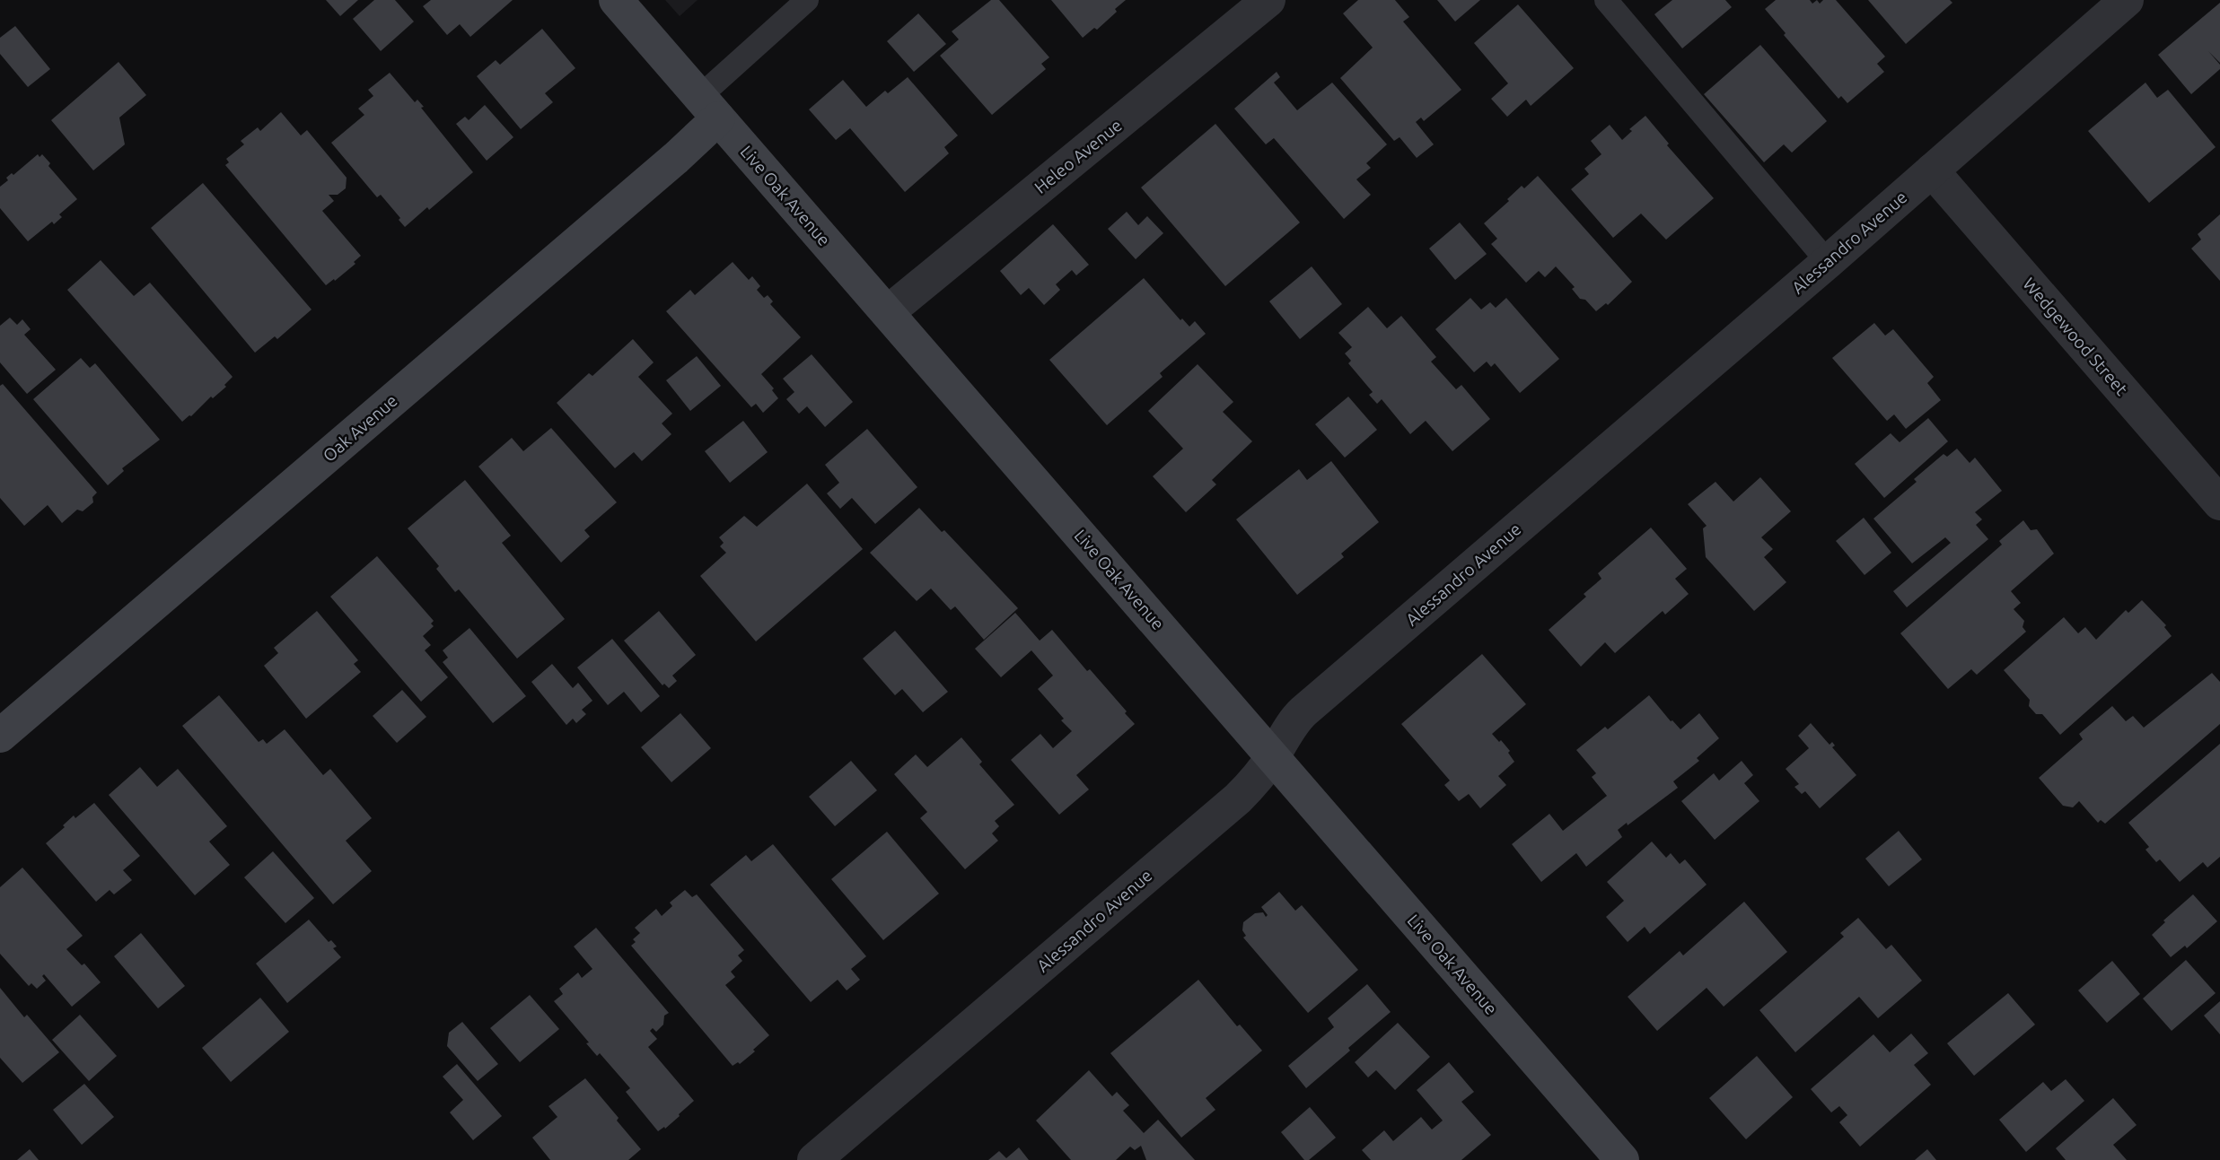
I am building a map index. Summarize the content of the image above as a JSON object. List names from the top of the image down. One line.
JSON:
{"streets":{"street":["Heleo Avenue","Live Oak Avenue","Alessandro Avenue","Wedgewood Street","Oak Avenue"]},"crossings":[["Heleo Avenue","Live Oak Avenue"],["Live Oak Avenue","Alessandro Avenue"],["Live Oak Avenue","Oak Avenue"],["Alessandro Avenue","Wedgewood Street"]]}
